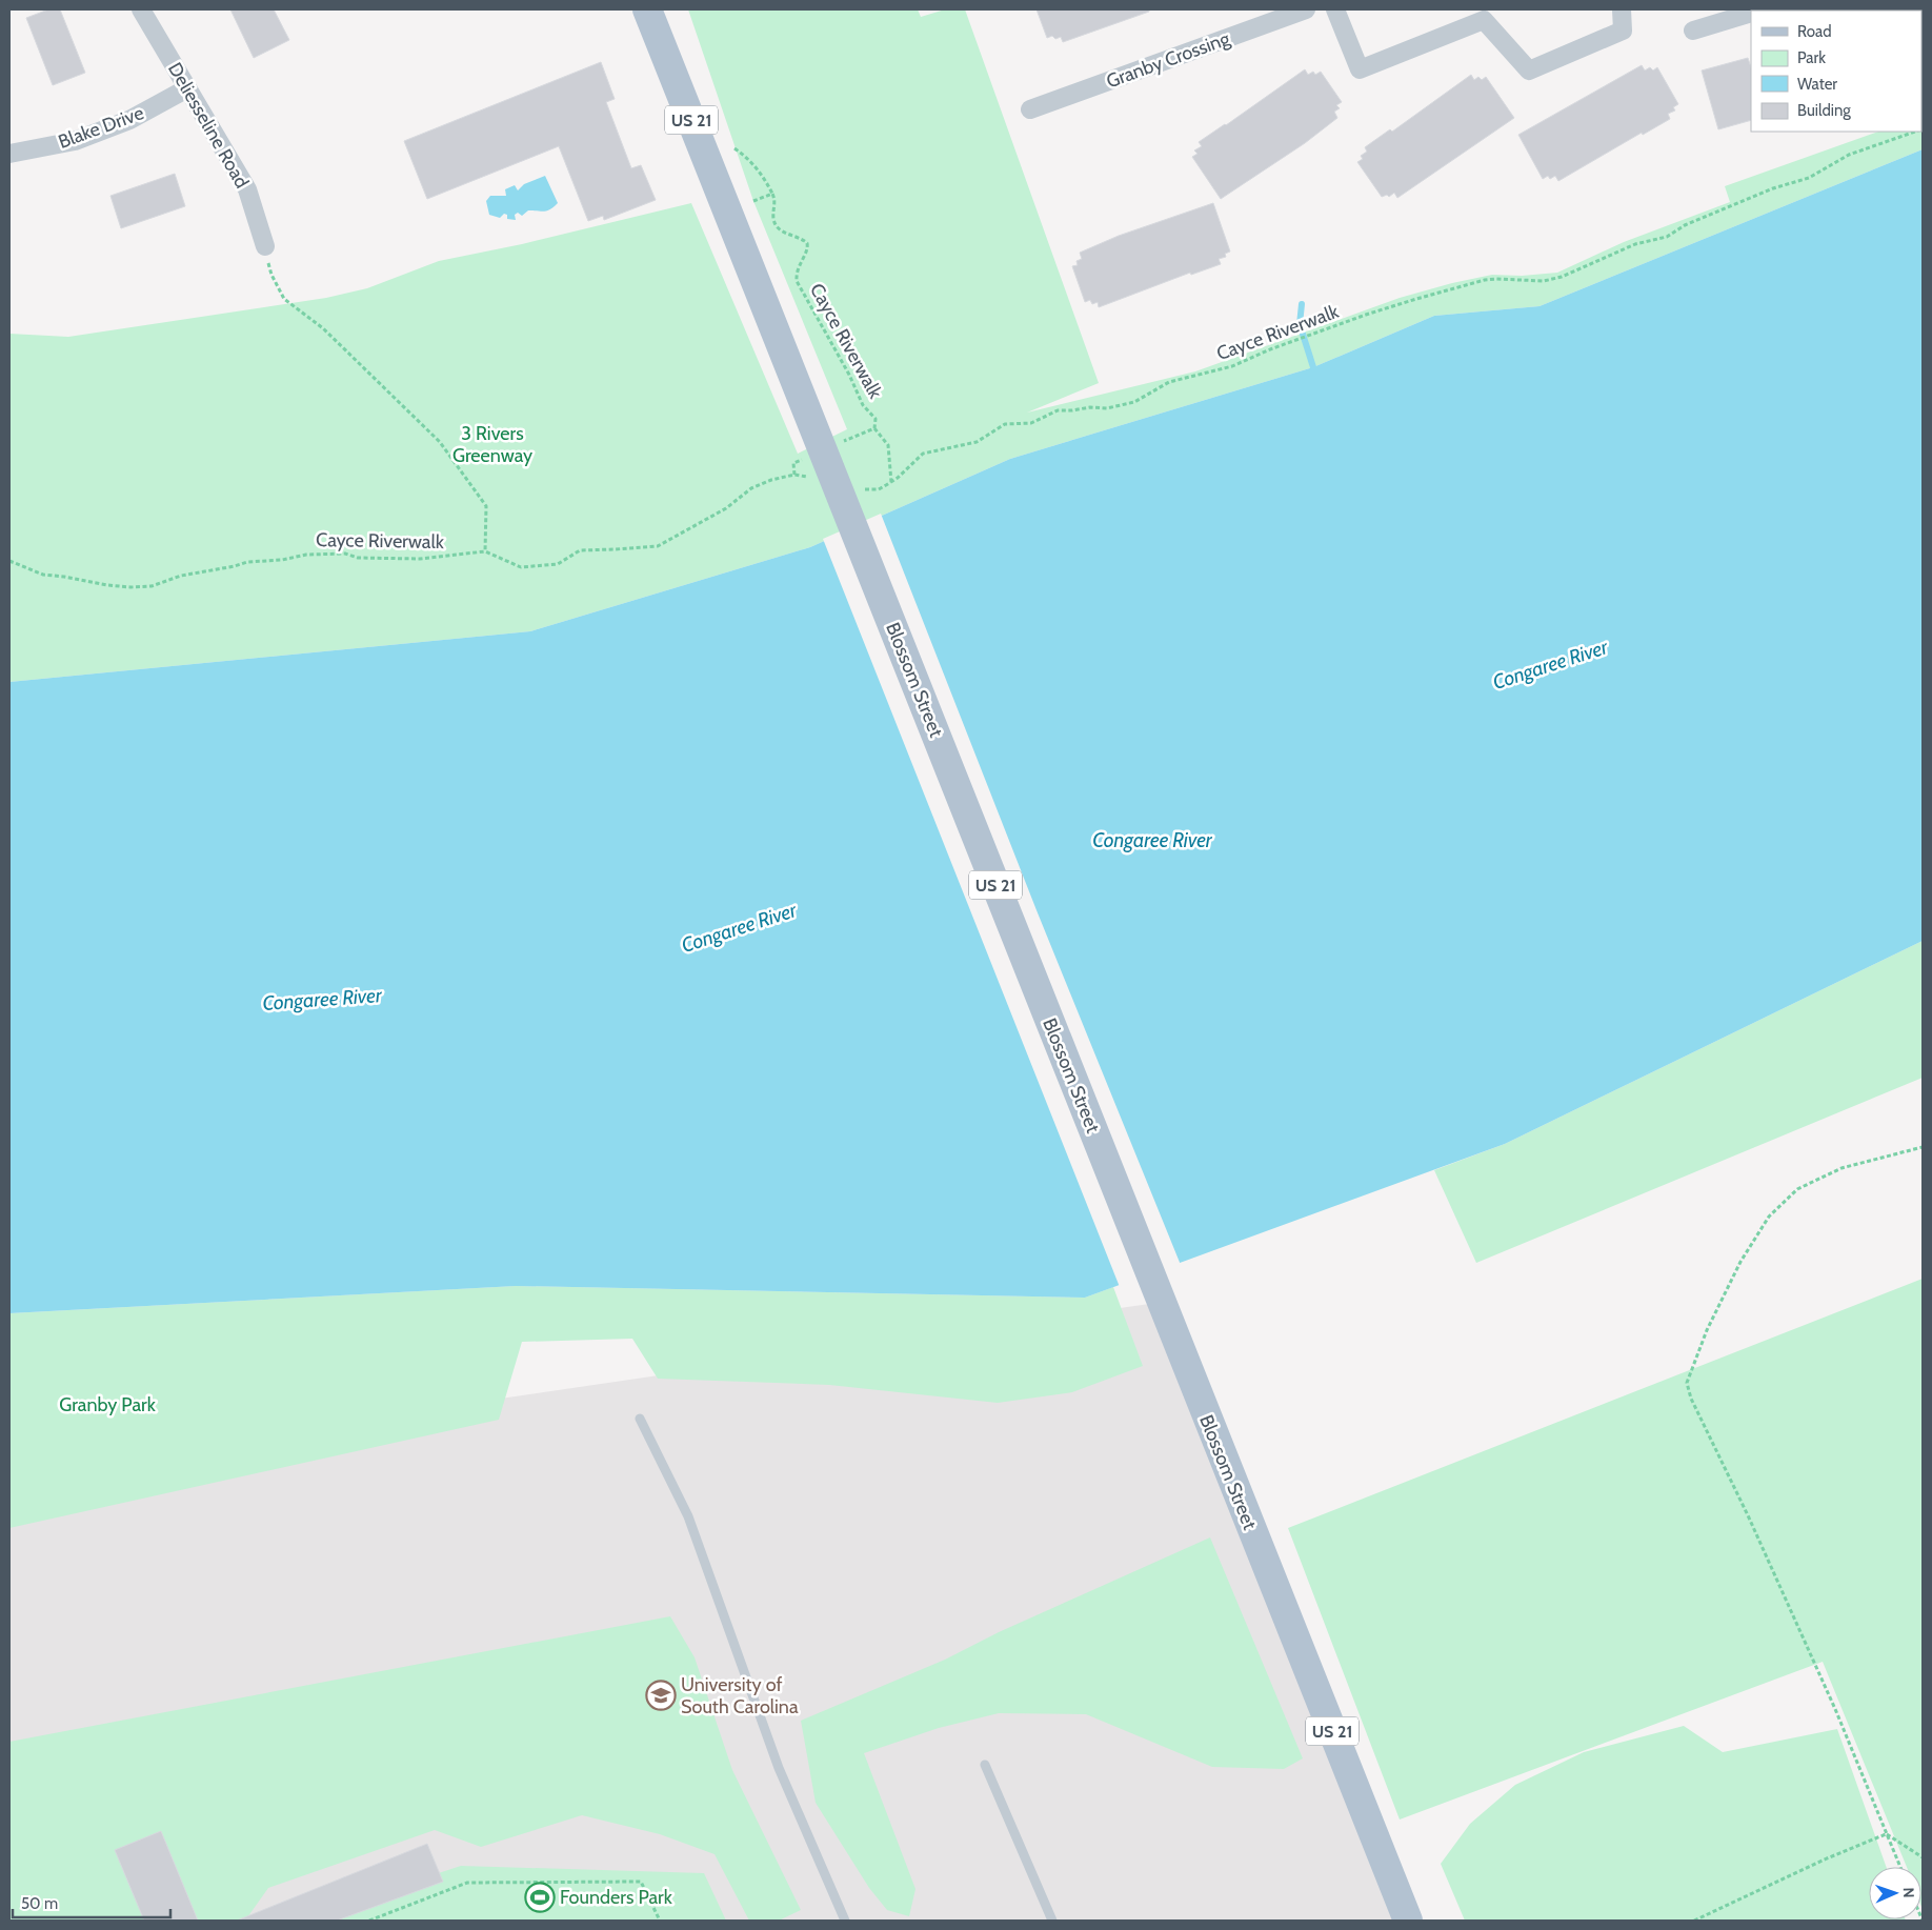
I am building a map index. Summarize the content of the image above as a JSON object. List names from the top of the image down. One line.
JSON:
{"streets":{"main road":["US 21","Blossom Street"],"street":["Granby Crossing","Deliesseline Road","Blake Drive"],"path":["Cayce Riverwalk"]},"crossings":[["Deliesseline Road","Blake Drive"]],"water":["Congaree River"],"parks":["3 Rivers Greenway","Granby Park"],"places":{"school or university":["University of South Carolina"],"sports":["Founders Park"]},"legend":["Road","Park","Water","Building"],"scale_bar":"50 m","north":"right"}
